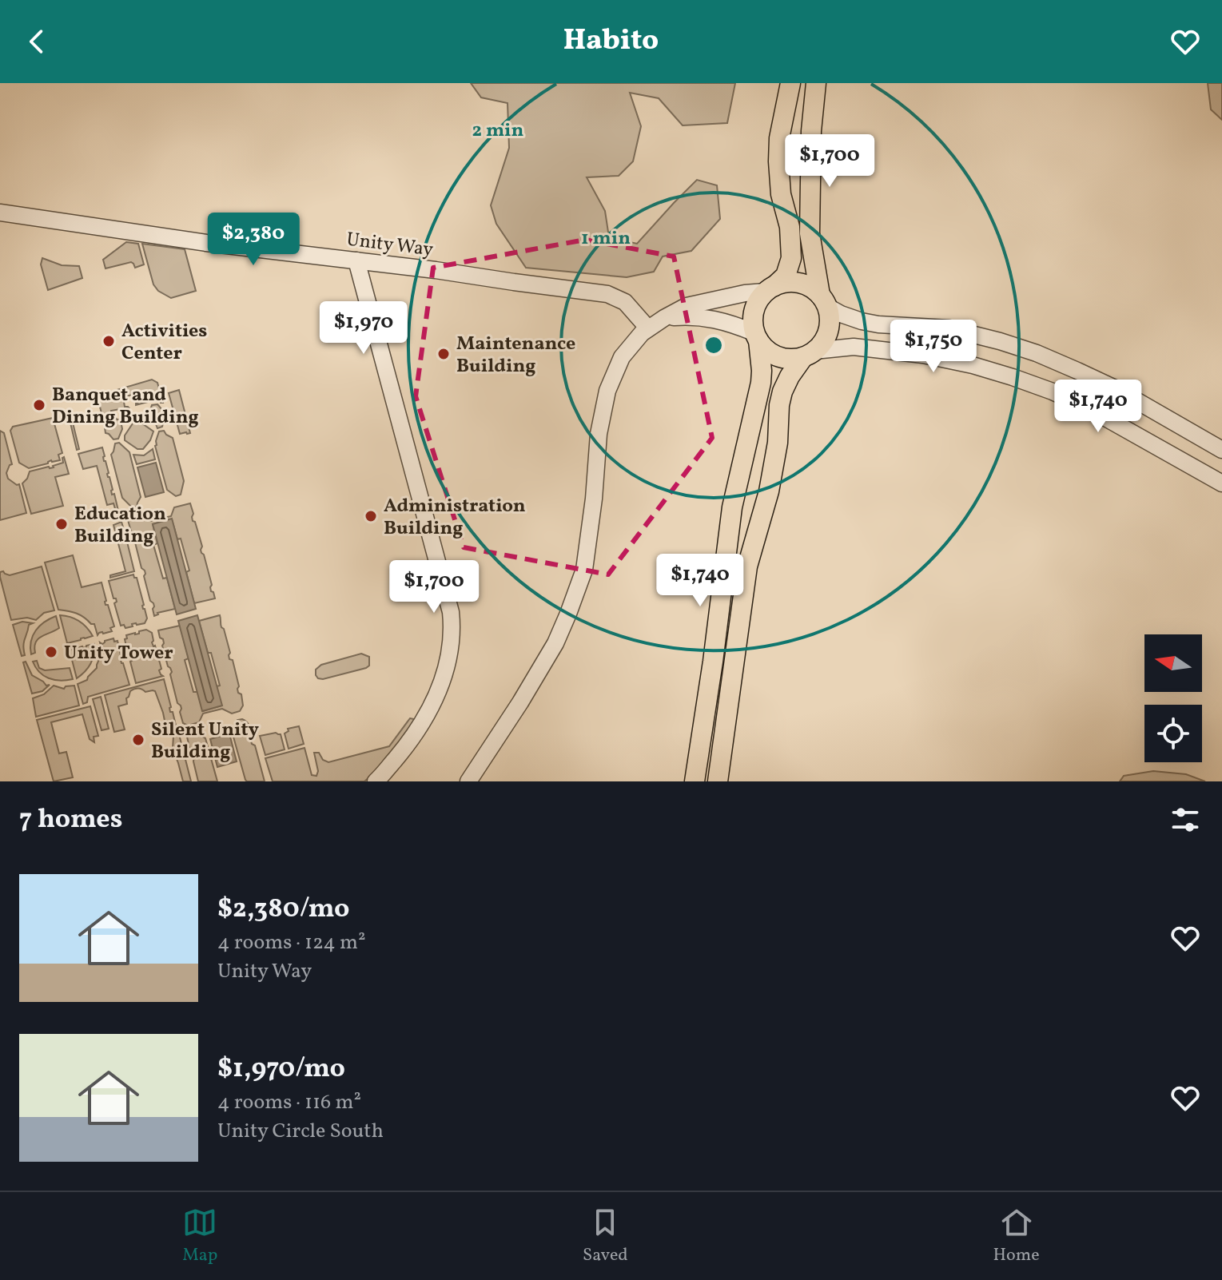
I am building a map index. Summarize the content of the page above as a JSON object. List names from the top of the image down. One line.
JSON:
{"streets":{"street":["Unity Way"]},"places":["Activities Center","Maintenance Building","Banquet and Dining Building","Administration Building","Education Building","Unity Tower","Silent Unity Building"],"north":"left","page":{"header":"Habito","price":["$1,700","$2,380","$1,970","$1,750","$1,740","$1,740","$1,700"],"heading":"7 homes","list":[{"name":"$2,380/mo","note":"4 rooms · 124 m² · Unity Way"},{"name":"$1,970/mo","note":"4 rooms · 116 m² · Unity Circle South"}],"tabs":["Map","Saved","Home"]},"rings":["2 min","1 min"]}
